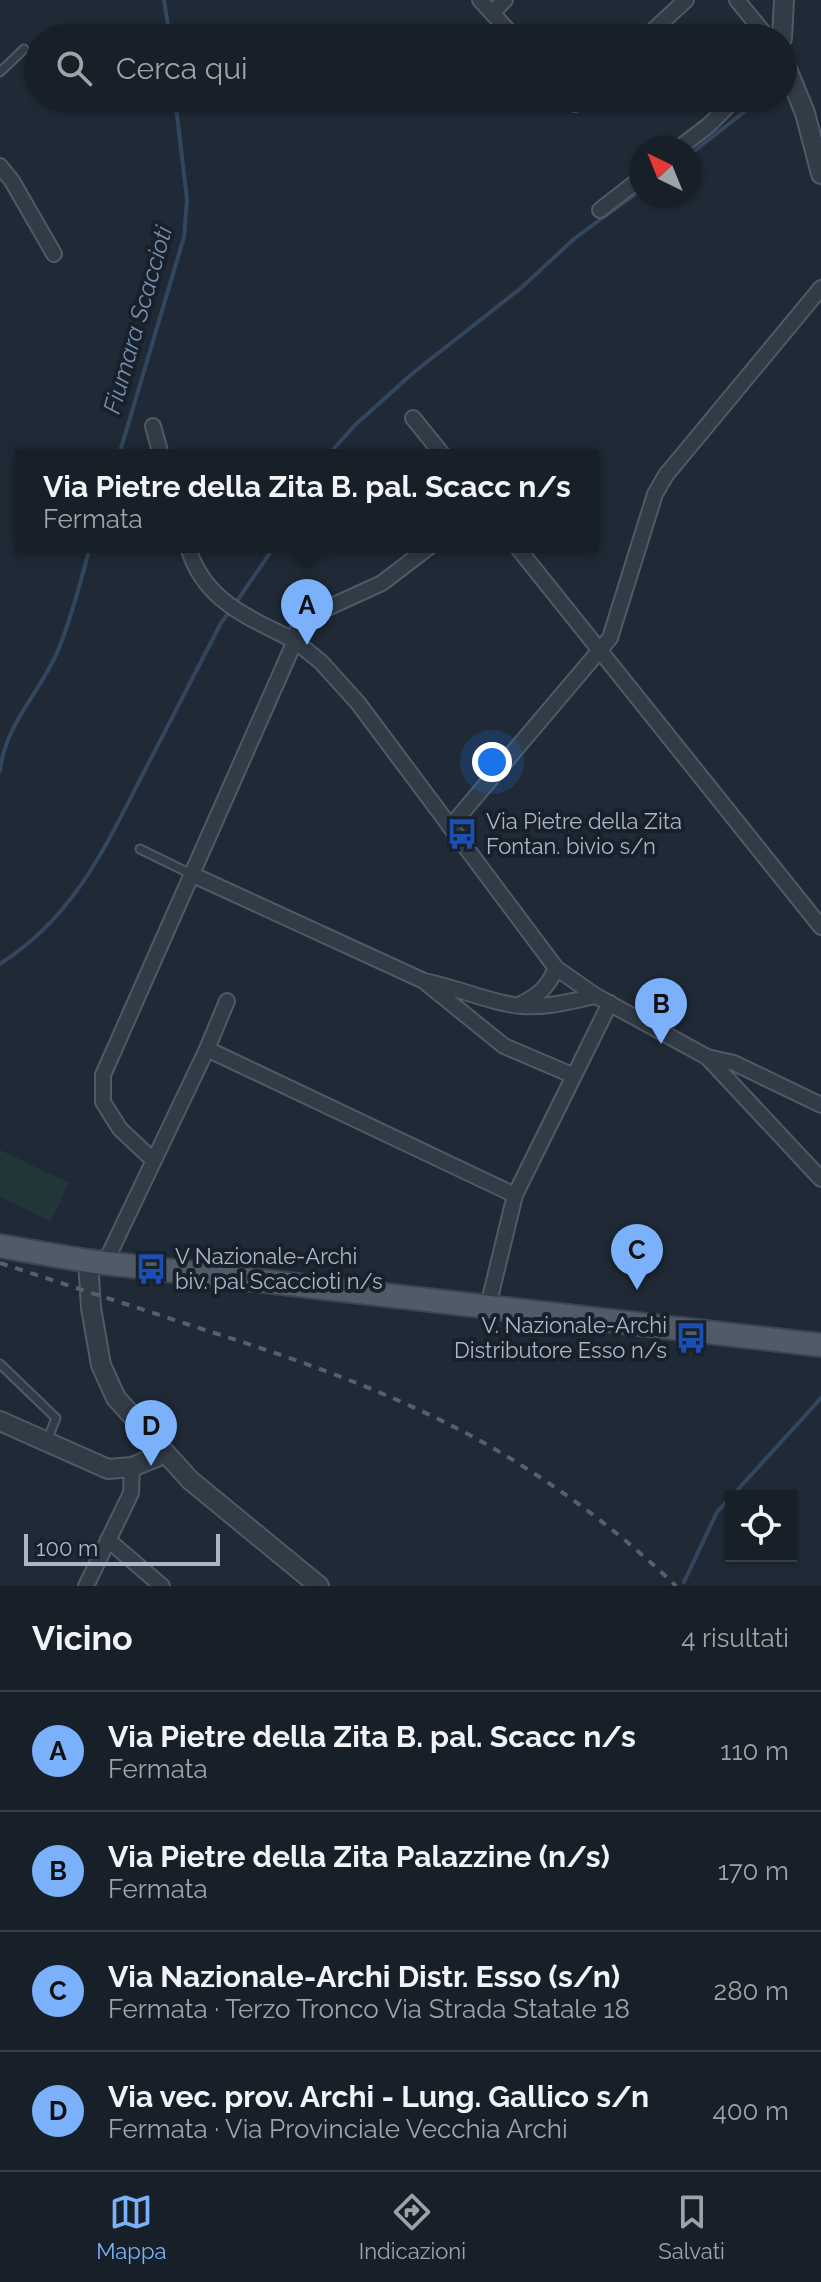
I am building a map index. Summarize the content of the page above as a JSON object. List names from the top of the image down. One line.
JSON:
{"water":["Fiumara Scaccioti"],"places":{"bus stop":["Via Pietre della Zita Fontan. bivio s/n","V Nazionale-Archi biv. pal Scaccioti n/s","V. Nazionale-Archi Distributore Esso n/s"]},"scale_bar":"100 m","north":"top left","page":{"search":"Cerca qui","popup":["Via Pietre della Zita B. pal. Scacc n/s","Fermata"],"pins":["A","B","C","D"],"scale":"100 m","heading":["Vicino","4 risultati"],"list":[{"mark":"A","name":"Via Pietre della Zita B. pal. Scacc n/s","note":"Fermata","value":"110 m"},{"mark":"B","name":"Via Pietre della Zita Palazzine (n/s)","note":"Fermata","value":"170 m"},{"mark":"C","name":"Via Nazionale-Archi Distr. Esso (s/n)","note":"Fermata · Terzo Tronco Via Strada Statale 18","value":"280 m"},{"mark":"D","name":"Via vec. prov. Archi - Lung. Gallico s/n","note":"Fermata · Via Provinciale Vecchia Archi","value":"400 m"}],"nav":["Mappa","Indicazioni","Salvati"]}}
